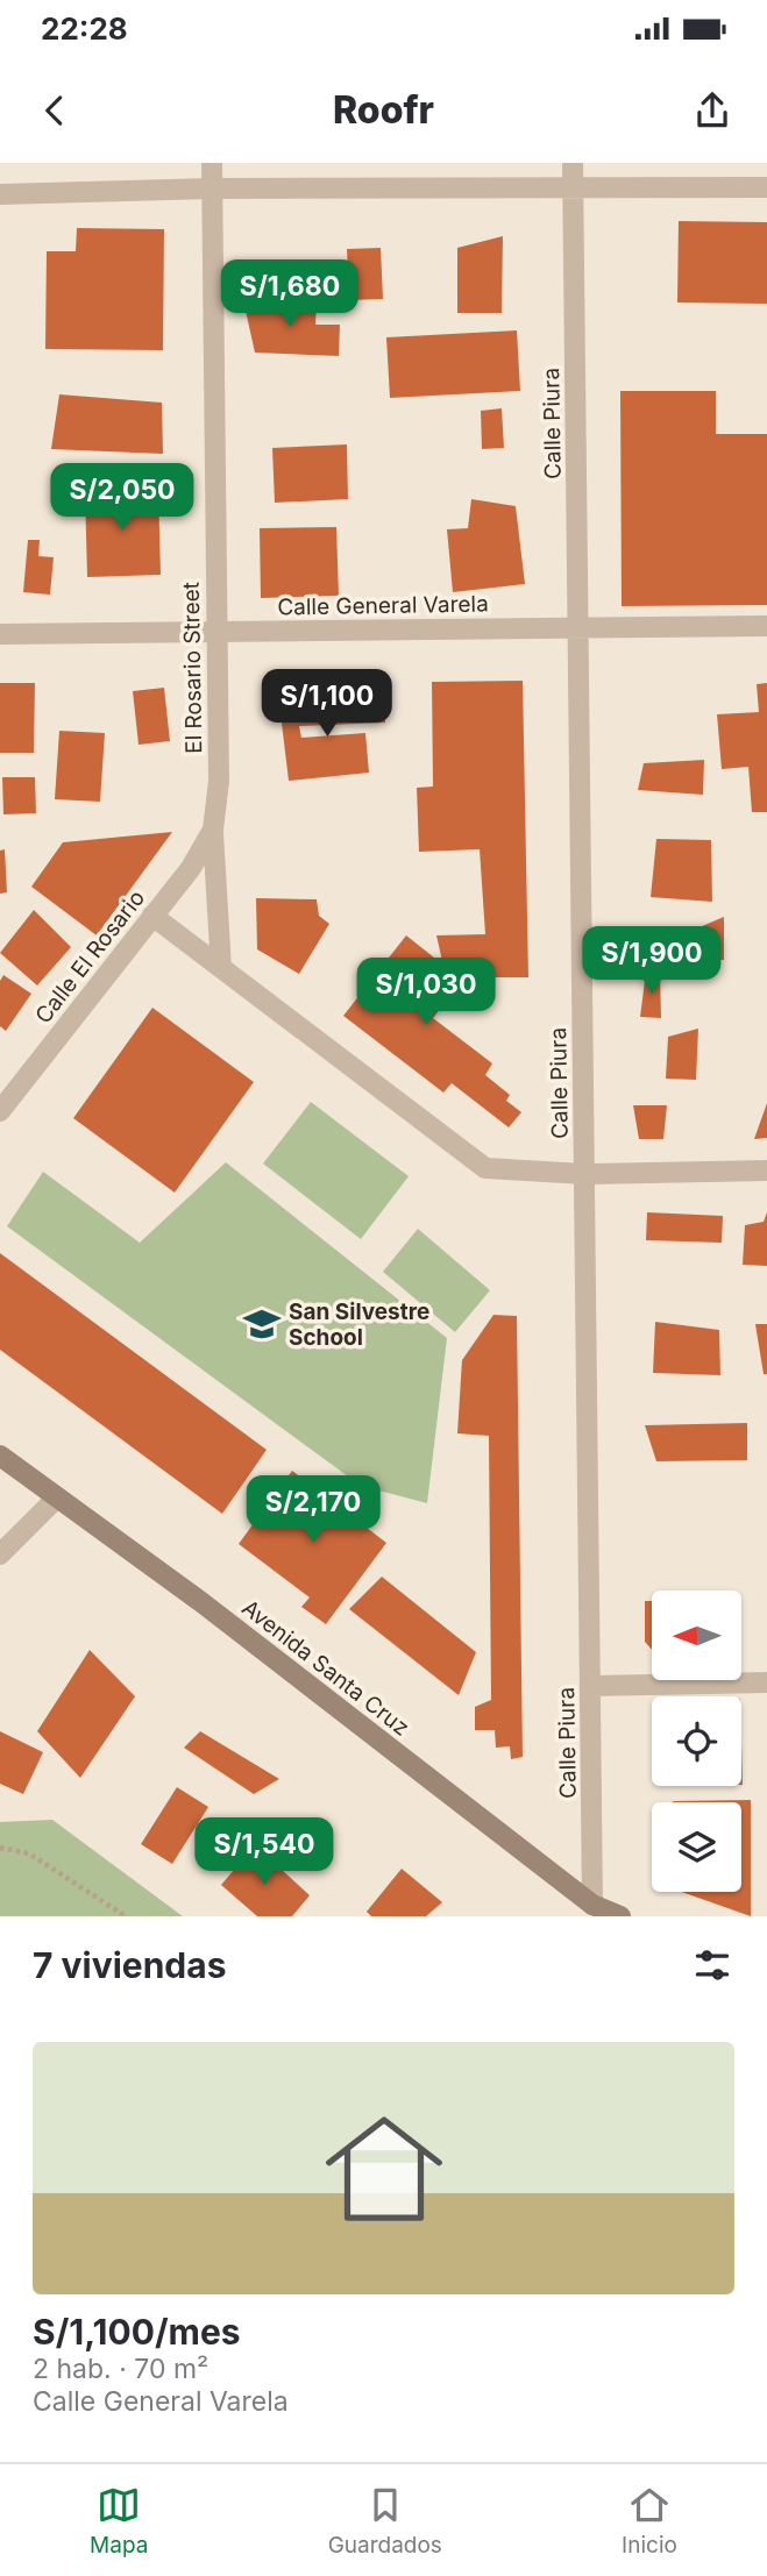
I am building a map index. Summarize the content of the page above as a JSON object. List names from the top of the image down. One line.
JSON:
{"streets":{"main road":["Avenida Santa Cruz"],"street":["Calle Piura","Calle General Varela","El Rosario Street","Calle El Rosario"]},"crossings":[["Calle Piura","Calle General Varela"],["Calle Piura","Avenida Santa Cruz"],["Calle General Varela","El Rosario Street"],["El Rosario Street","Calle El Rosario"]],"places":{"school or university":["San Silvestre School"]},"north":"left","page":{"status":"22:28","header":"Roofr","price":["S/1,680","S/2,050","S/1,100","S/1,900","S/1,030","S/2,170","S/1,540"],"heading":"7 viviendas","list":[{"name":"S/1,100/mes","note":"2 hab. · 70 m² · Calle General Varela"}],"tabs":["Mapa","Guardados","Inicio"]}}
